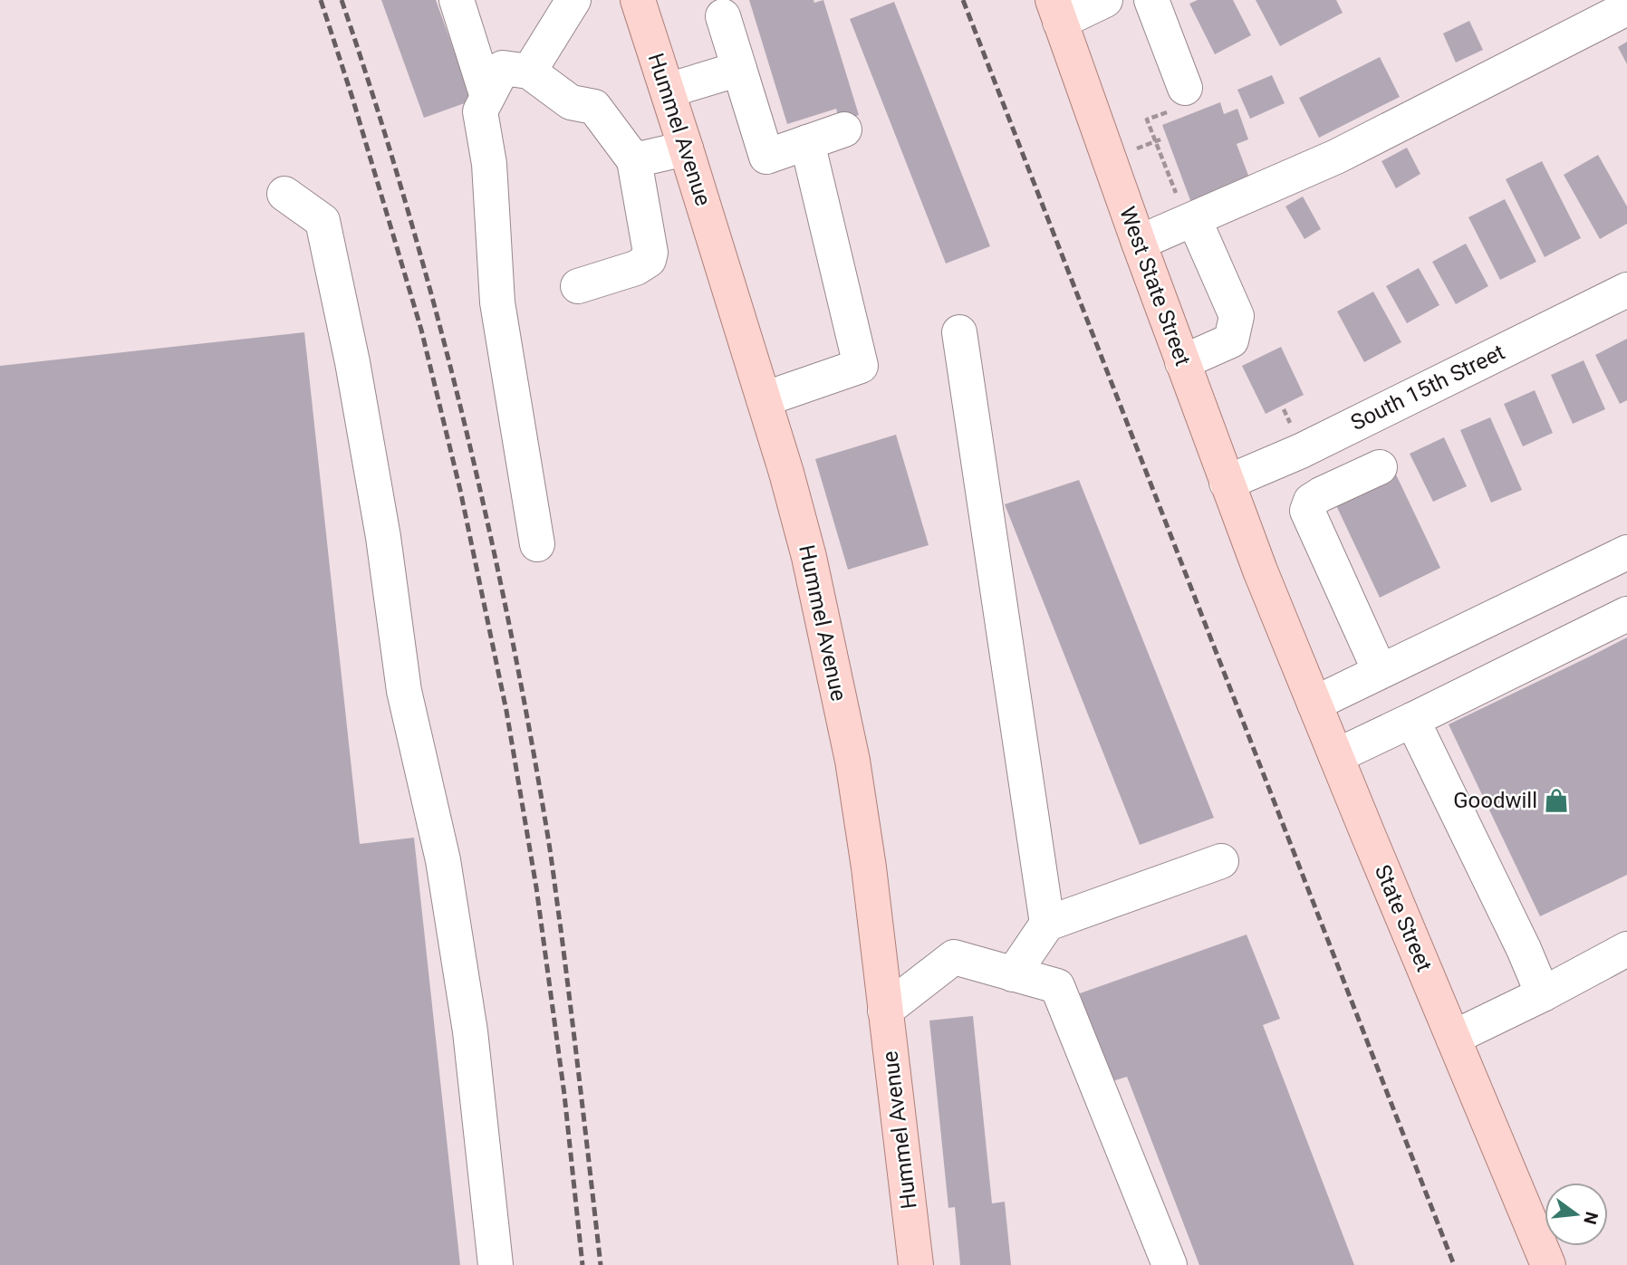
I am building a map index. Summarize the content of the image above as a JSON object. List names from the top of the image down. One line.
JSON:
{"streets":{"main road":["Hummel Avenue","West State Street","State Street"],"street":["South 15th Street"]},"crossings":[["West State Street","South 15th Street"],["West State Street","State Street"]],"places":{"shop":["Goodwill"]},"north":"right"}
